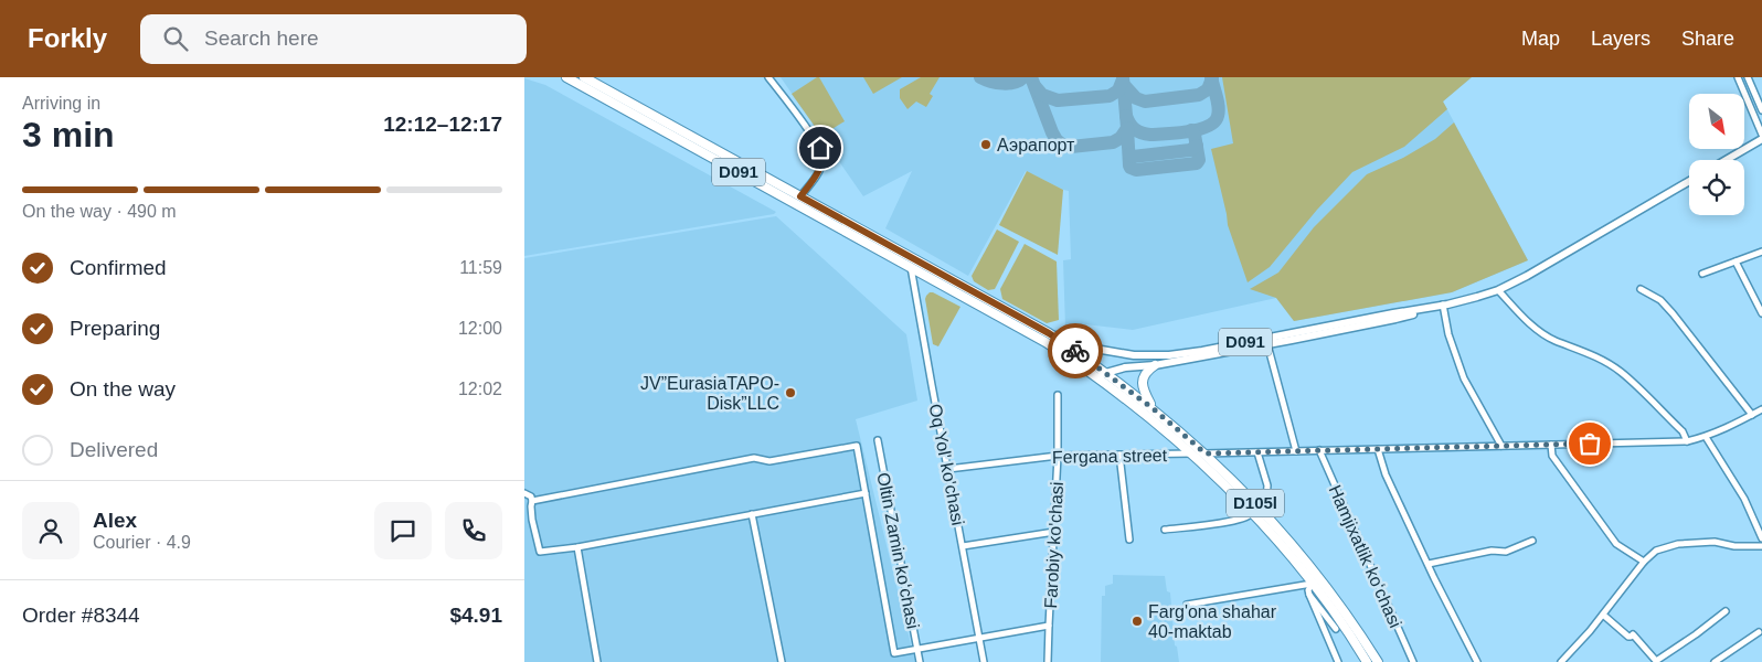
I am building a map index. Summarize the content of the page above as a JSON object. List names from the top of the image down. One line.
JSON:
{"streets":{"highway":["D091","D105l"],"street":["Fergana street","Oq Yol' ko'chasi","Farobiy ko'chasi","Oltin Zamin koʻchasi","Hamjixatlik koʻchasi"]},"crossings":[["D091","Oq Yol' ko'chasi"],["D091","D105l"],["Fergana street","Oq Yol' ko'chasi"],["Fergana street","D105l"],["Fergana street","Farobiy ko'chasi"],["Fergana street","Hamjixatlik koʻchasi"]],"places":["Аэрапорт","JV”EurasiaTAPO- Disk”LLC","Farg'ona shahar 40-maktab"],"north":"bottom right","page":{"header":"Forkly","search":"Search here","nav":["Map","Layers","Share"],"heading":["3 min","Arriving in","12:12–12:17"],"panel":["Alex","Courier · 4.9","Order #8344","$4.91"],"bar":"On the way · 490 m","list":[["Confirmed","11:59"],["Preparing","12:00"],["On the way","12:02"],"Delivered"]}}
